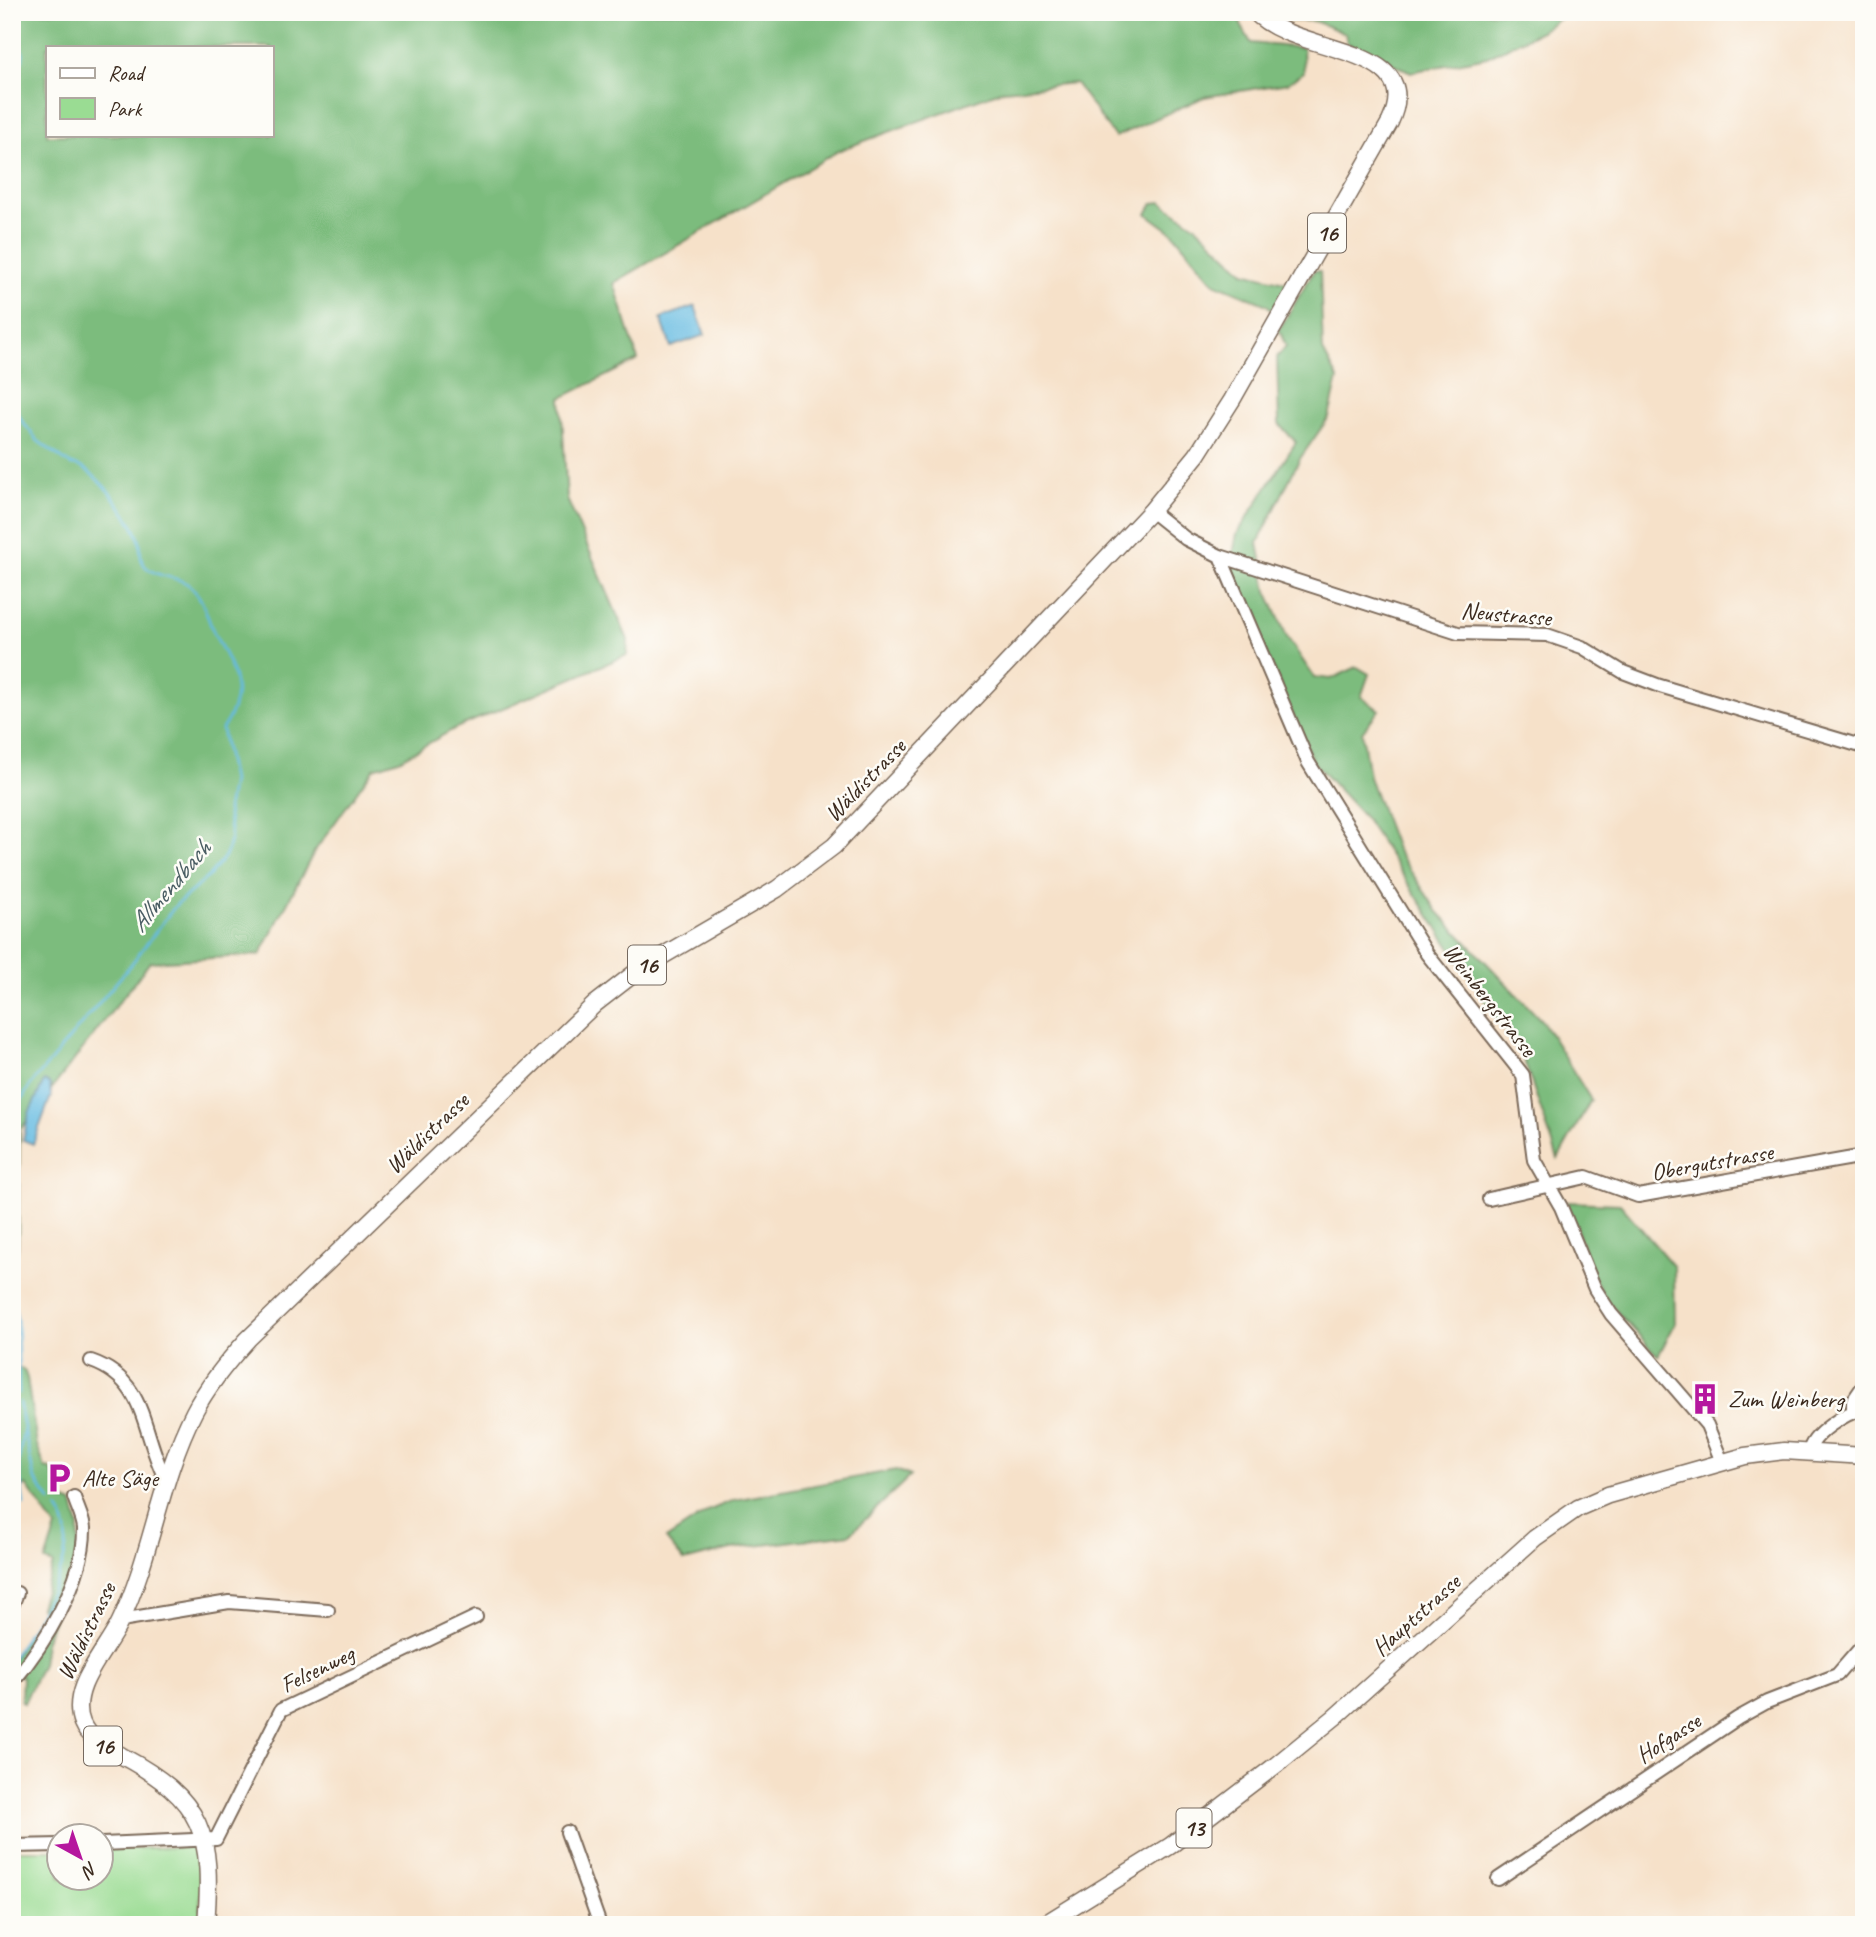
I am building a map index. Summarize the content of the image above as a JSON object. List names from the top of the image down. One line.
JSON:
{"streets":{"main road":["16","Wäldistrasse","Hauptstrasse","13"],"street":["Neustrasse","Weinbergstrasse","Obergutstrasse","Felsenweg","Hofgasse"]},"crossings":[["16","Neustrasse"],["16","Wäldistrasse"],["Neustrasse","Wäldistrasse"],["Neustrasse","Weinbergstrasse"],["Wäldistrasse","Felsenweg"],["Weinbergstrasse","Obergutstrasse"],["Weinbergstrasse","Hauptstrasse"]],"water":["Allmendbach"],"places":{"building":["Zum Weinberg"],"parking":["Alte Säge"]},"legend":["Road","Park"],"north":"bottom right"}
